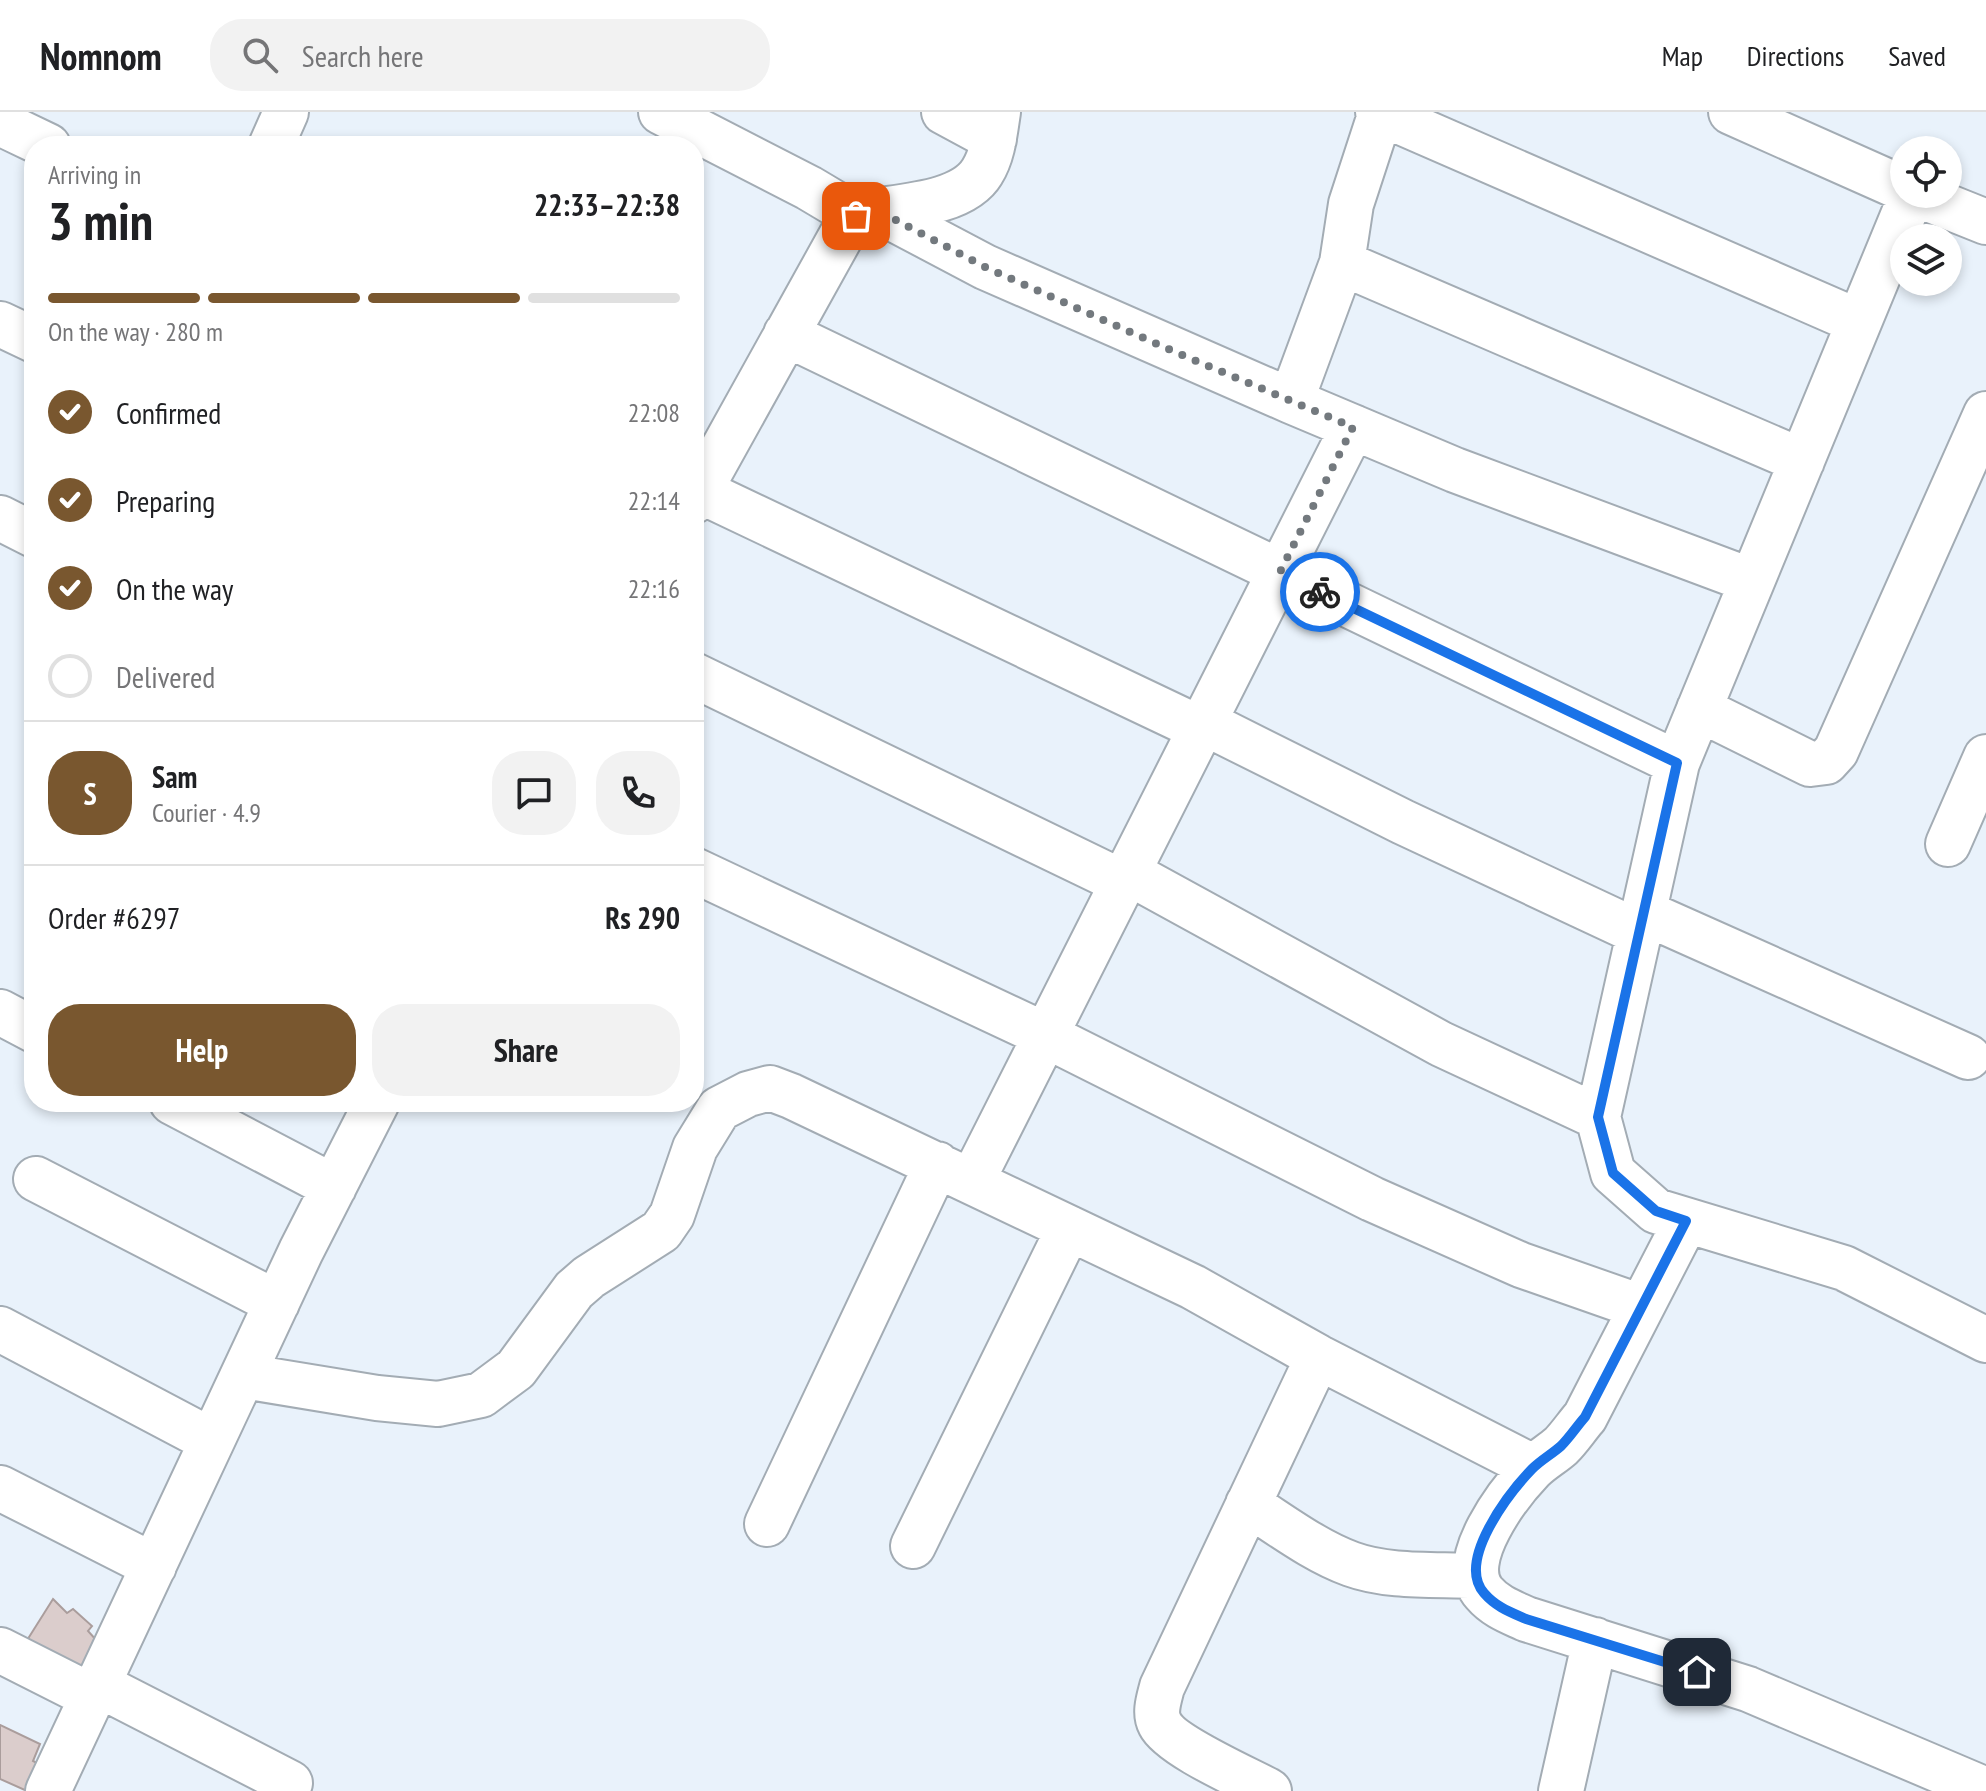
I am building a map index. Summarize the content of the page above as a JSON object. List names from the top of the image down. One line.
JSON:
{"page":{"header":"Nomnom","search":"Search here","nav":["Map","Directions","Saved"],"heading":["3 min","Arriving in","22:33–22:38"],"panel":["Sam","Courier · 4.9","Order #6297","Rs 290"],"bar":"On the way · 280 m","list":[["Confirmed","22:08"],["Preparing","22:14"],["On the way","22:16"],"Delivered"],"round":"S","buttons":["Help","Share"]}}
